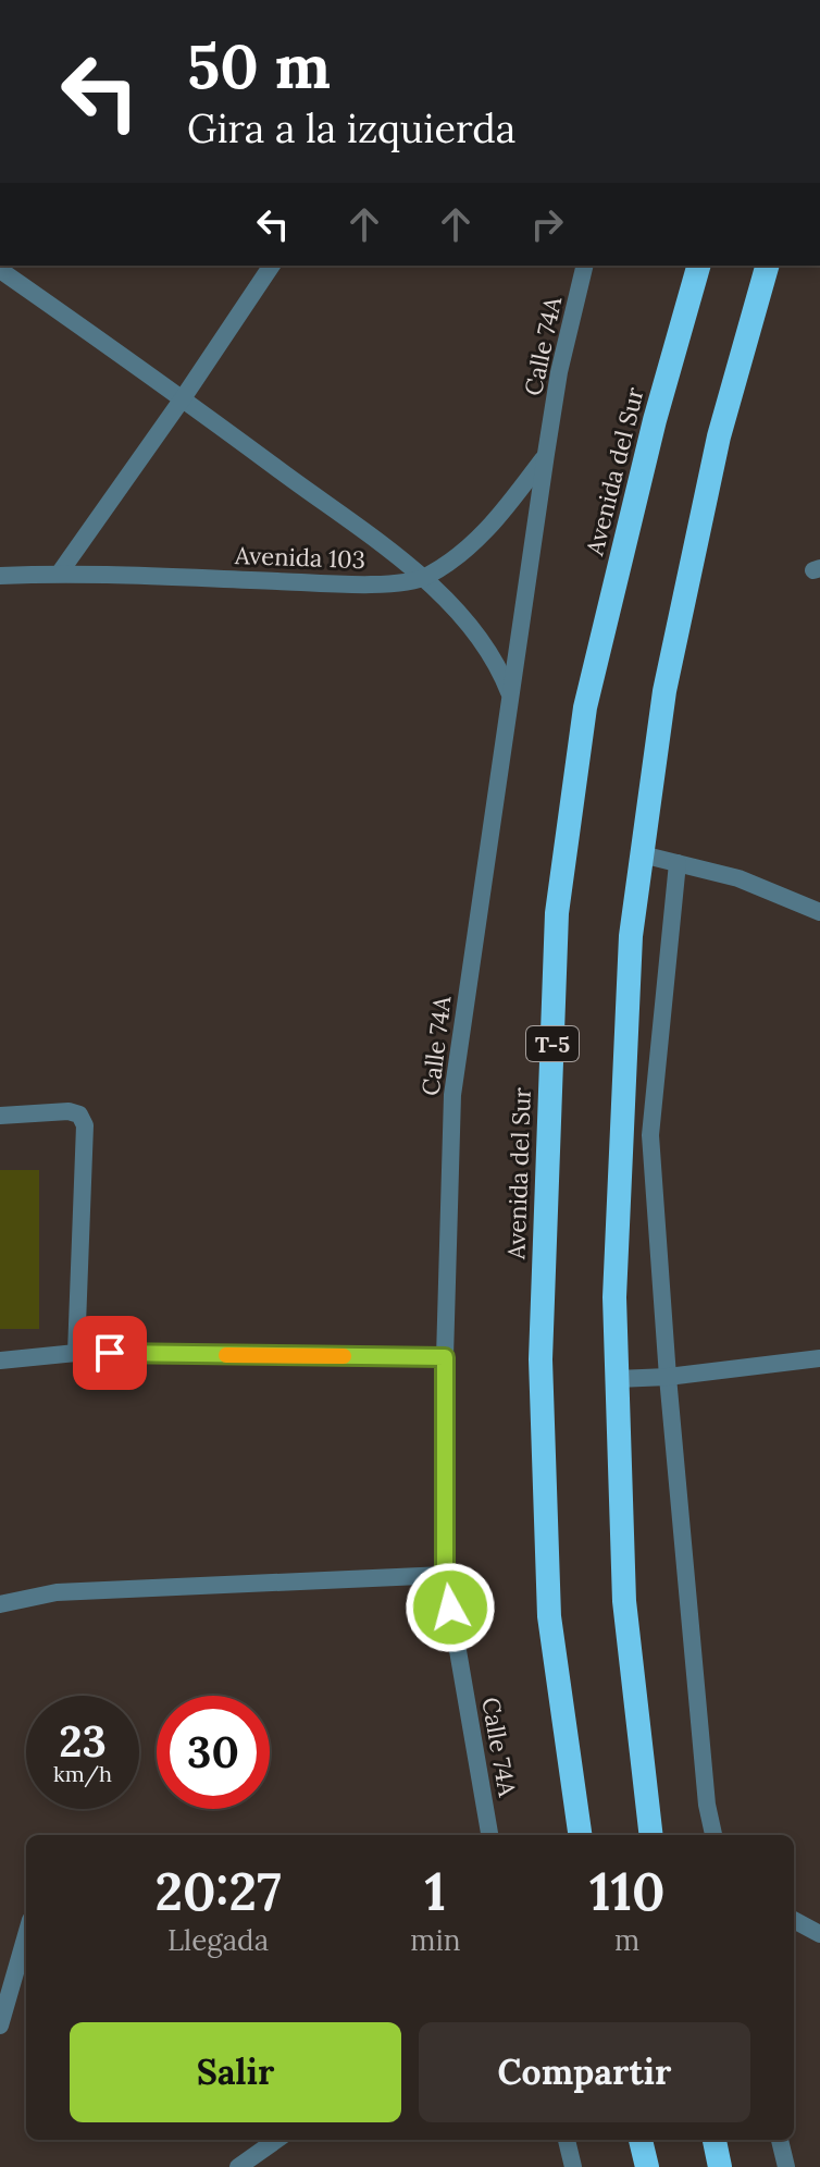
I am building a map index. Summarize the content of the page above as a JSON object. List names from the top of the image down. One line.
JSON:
{"streets":{"highway":["Avenida del Sur","T-5"],"street":["Calle 74A","Avenida 103"]},"crossings":[["Calle 74A","Avenida 103"]],"page":{"turn":["50 m","Gira a la izquierda"],"speed":"23 km/h","limit":"30","eta":["20:27","Llegada","1","min","110","m"],"buttons":["Salir","Compartir"]}}
